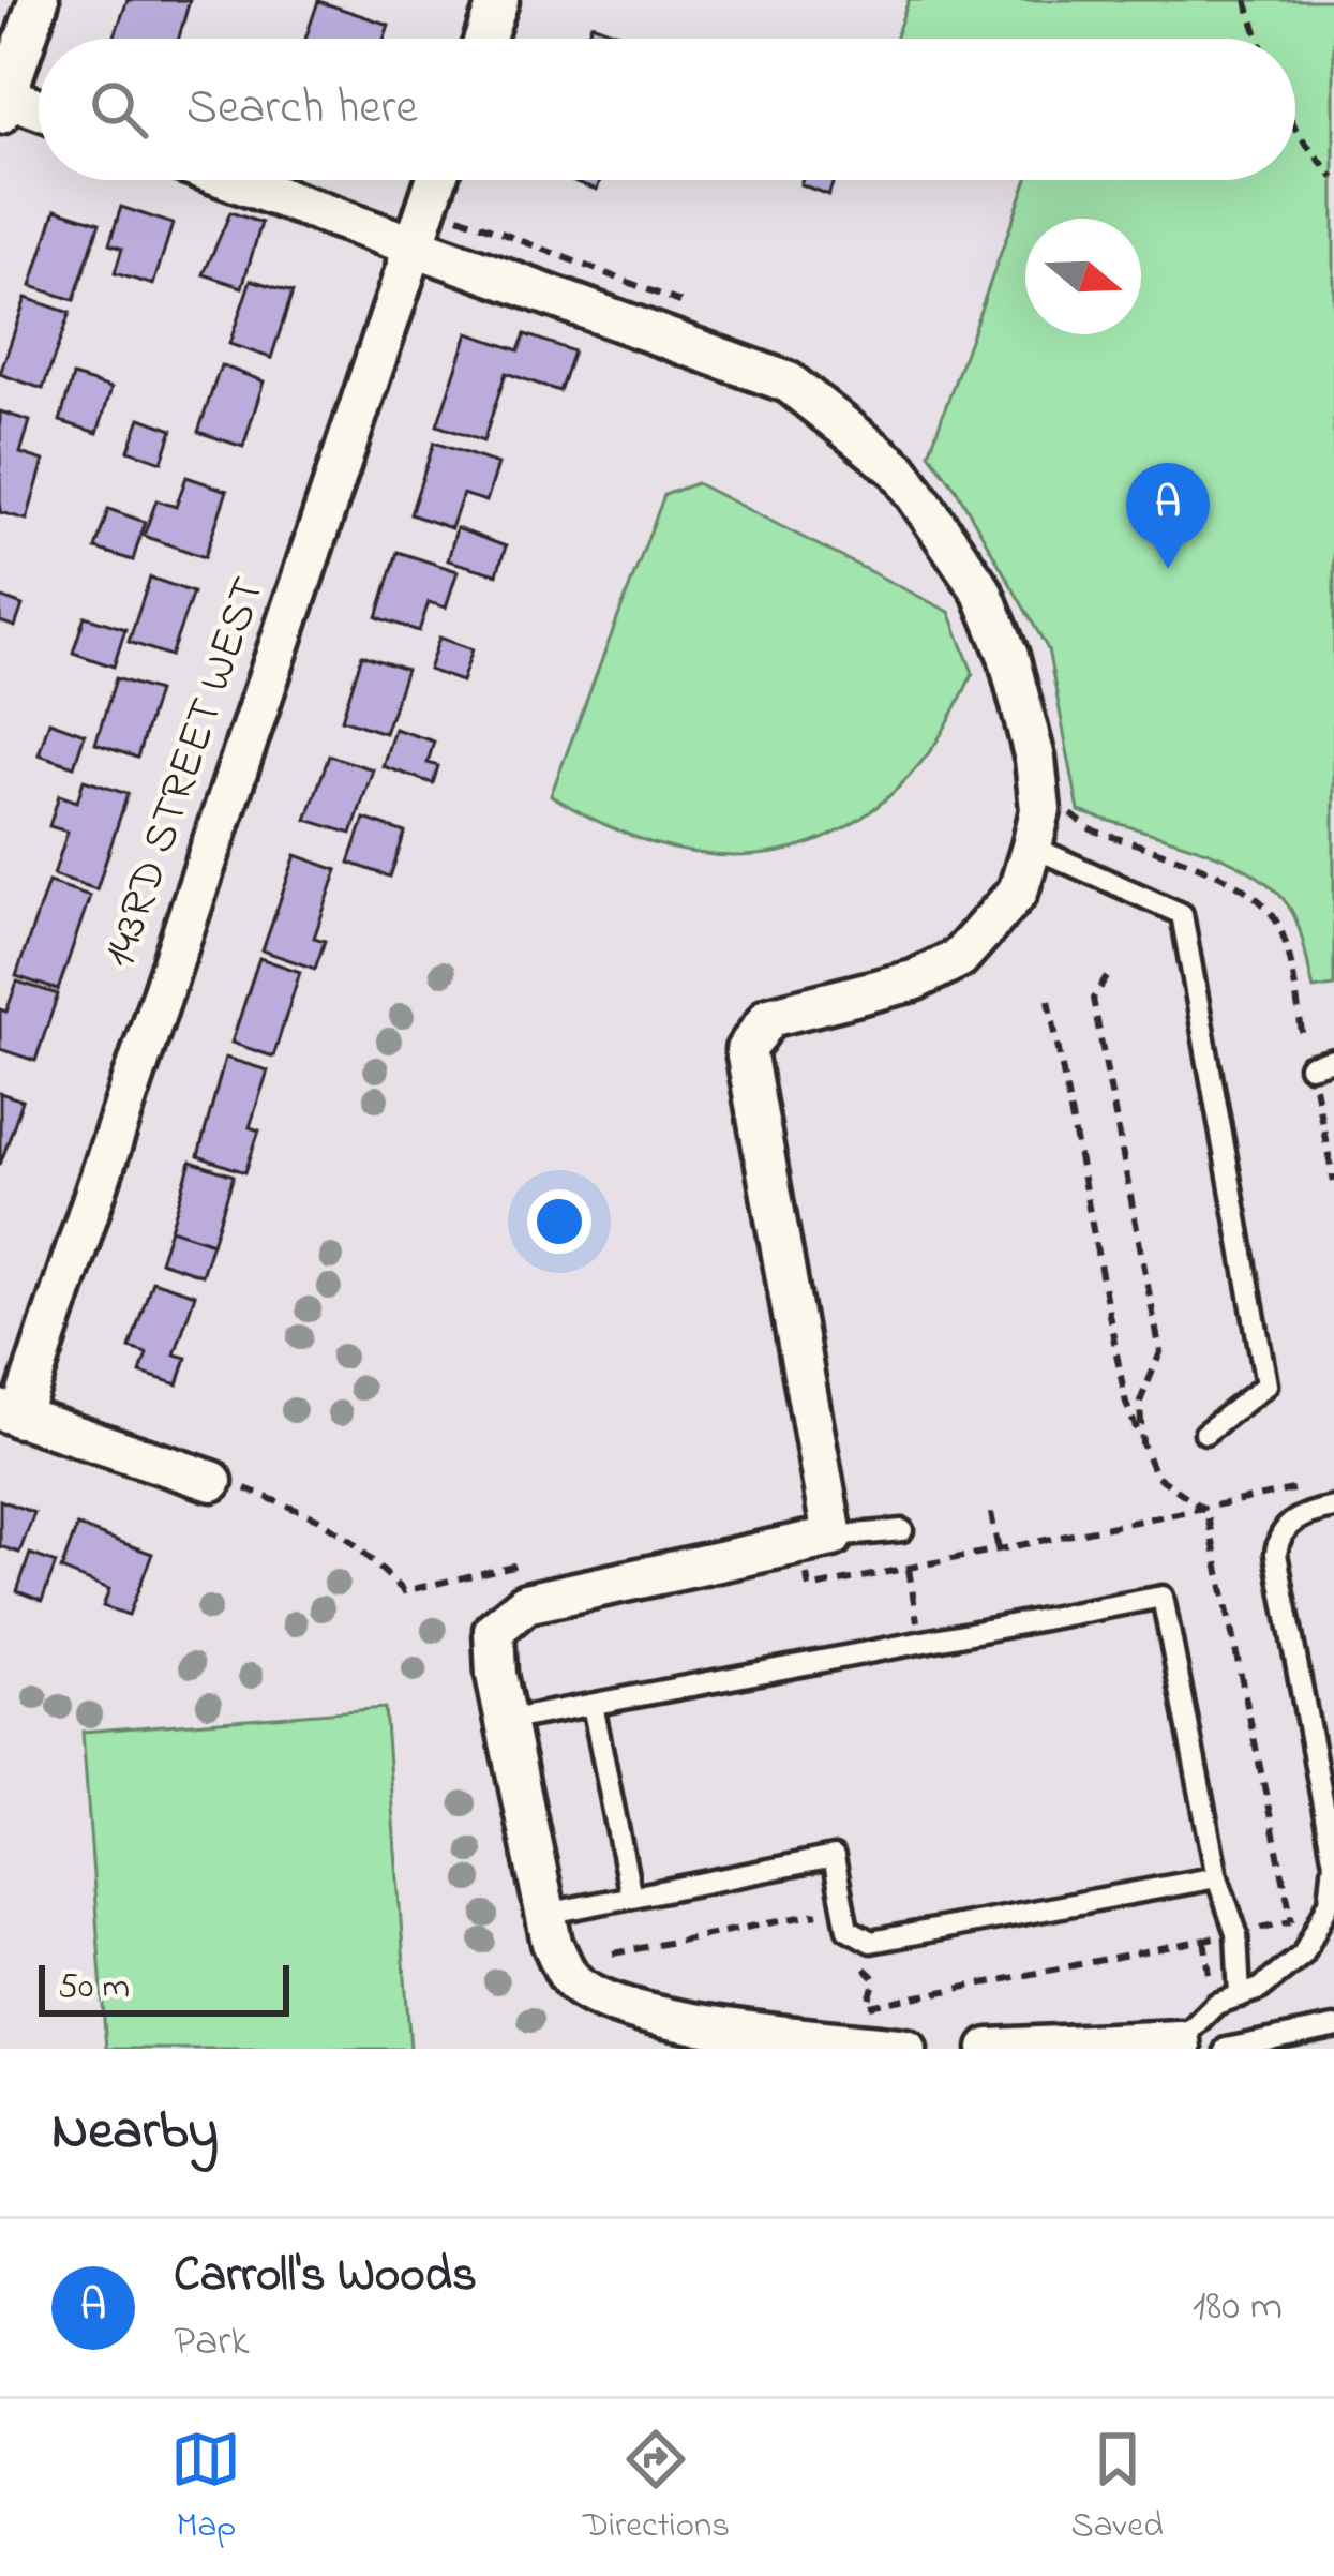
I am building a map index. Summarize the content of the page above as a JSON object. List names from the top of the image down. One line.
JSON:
{"streets":{"street":["143RD STREET WEST"]},"scale_bar":"50 m","north":"right","page":{"search":"Search here","pins":"A","scale":"50 m","heading":"Nearby","list":[{"mark":"A","name":"Carroll's Woods","note":"Park","value":"180 m"}],"nav":["Map","Directions","Saved"]}}
